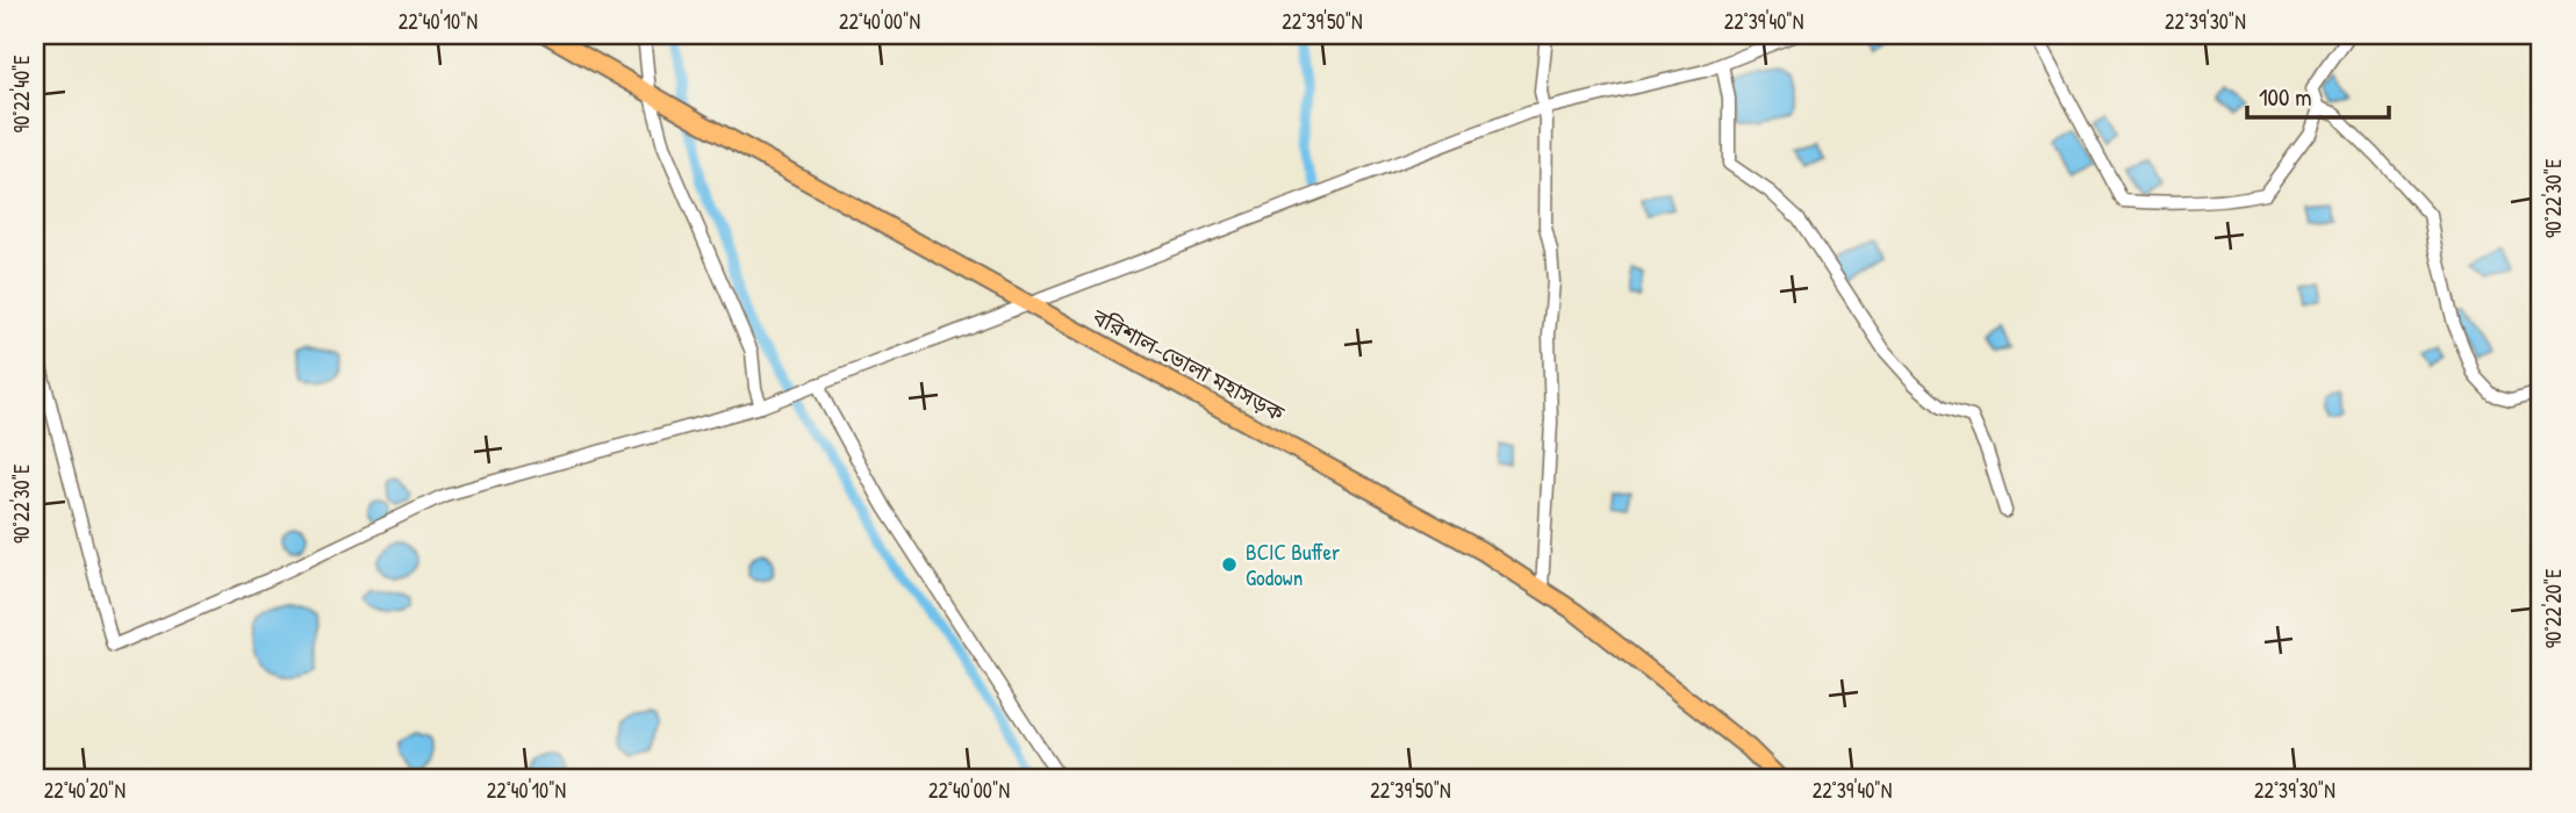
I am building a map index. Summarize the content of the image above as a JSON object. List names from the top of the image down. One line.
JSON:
{"streets":{"highway":["বরিশাল-ভোলা মহাসড়ক"]},"places":["BCIC Buffer Godown"],"scale_bar":"100 m","coordinates":["22°40'10\"N","22°40'00\"N","22°39'50\"N","22°39'40\"N","22°39'30\"N","90°22'40\"E","90°22'30\"E","90°22'20\"E","22°40'20\"N"]}
